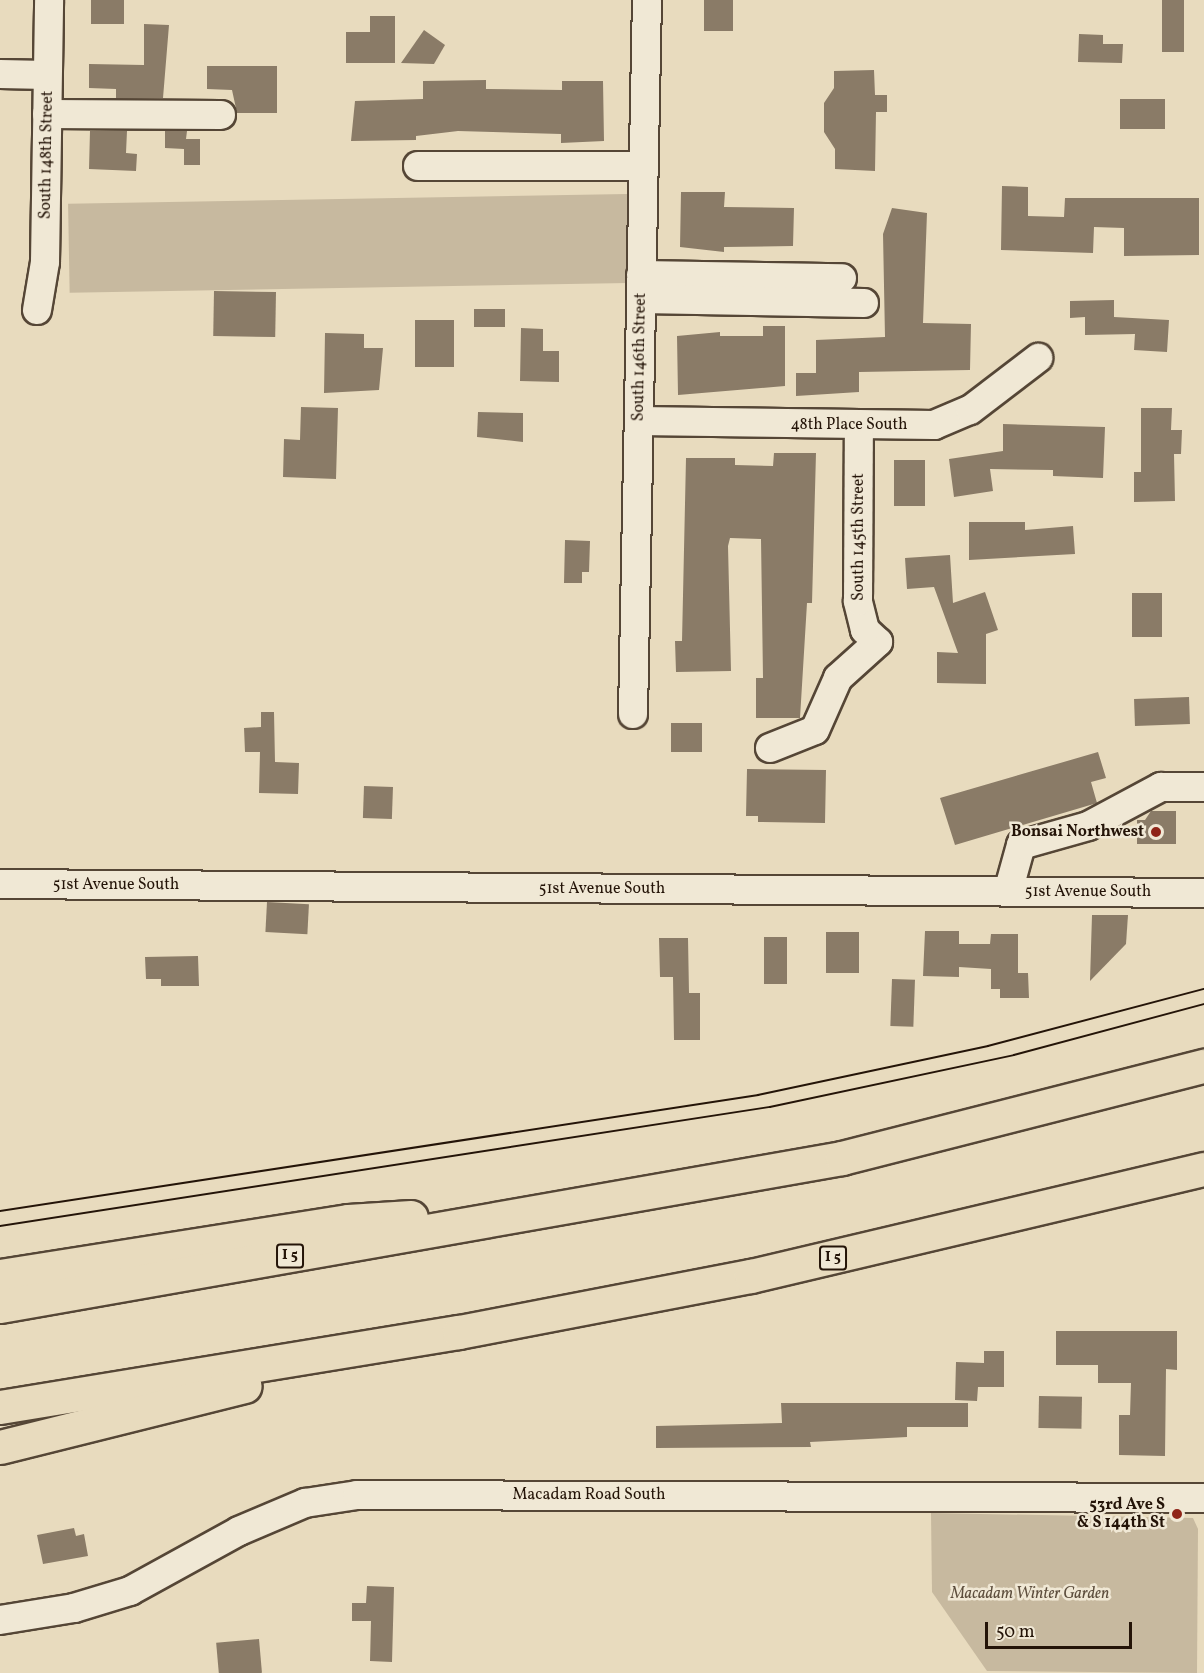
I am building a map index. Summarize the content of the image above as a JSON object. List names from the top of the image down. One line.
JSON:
{"streets":{"highway":["I 5"],"street":["South 148th Street","South 146th Street","48th Place South","South 145th Street","51st Avenue South","Macadam Road South"]},"crossings":[["South 146th Street","48th Place South"],["48th Place South","South 145th Street"]],"parks":["Macadam Winter Garden"],"places":["Bonsai Northwest","53rd Ave S & S 144th St"],"scale_bar":"50 m"}
